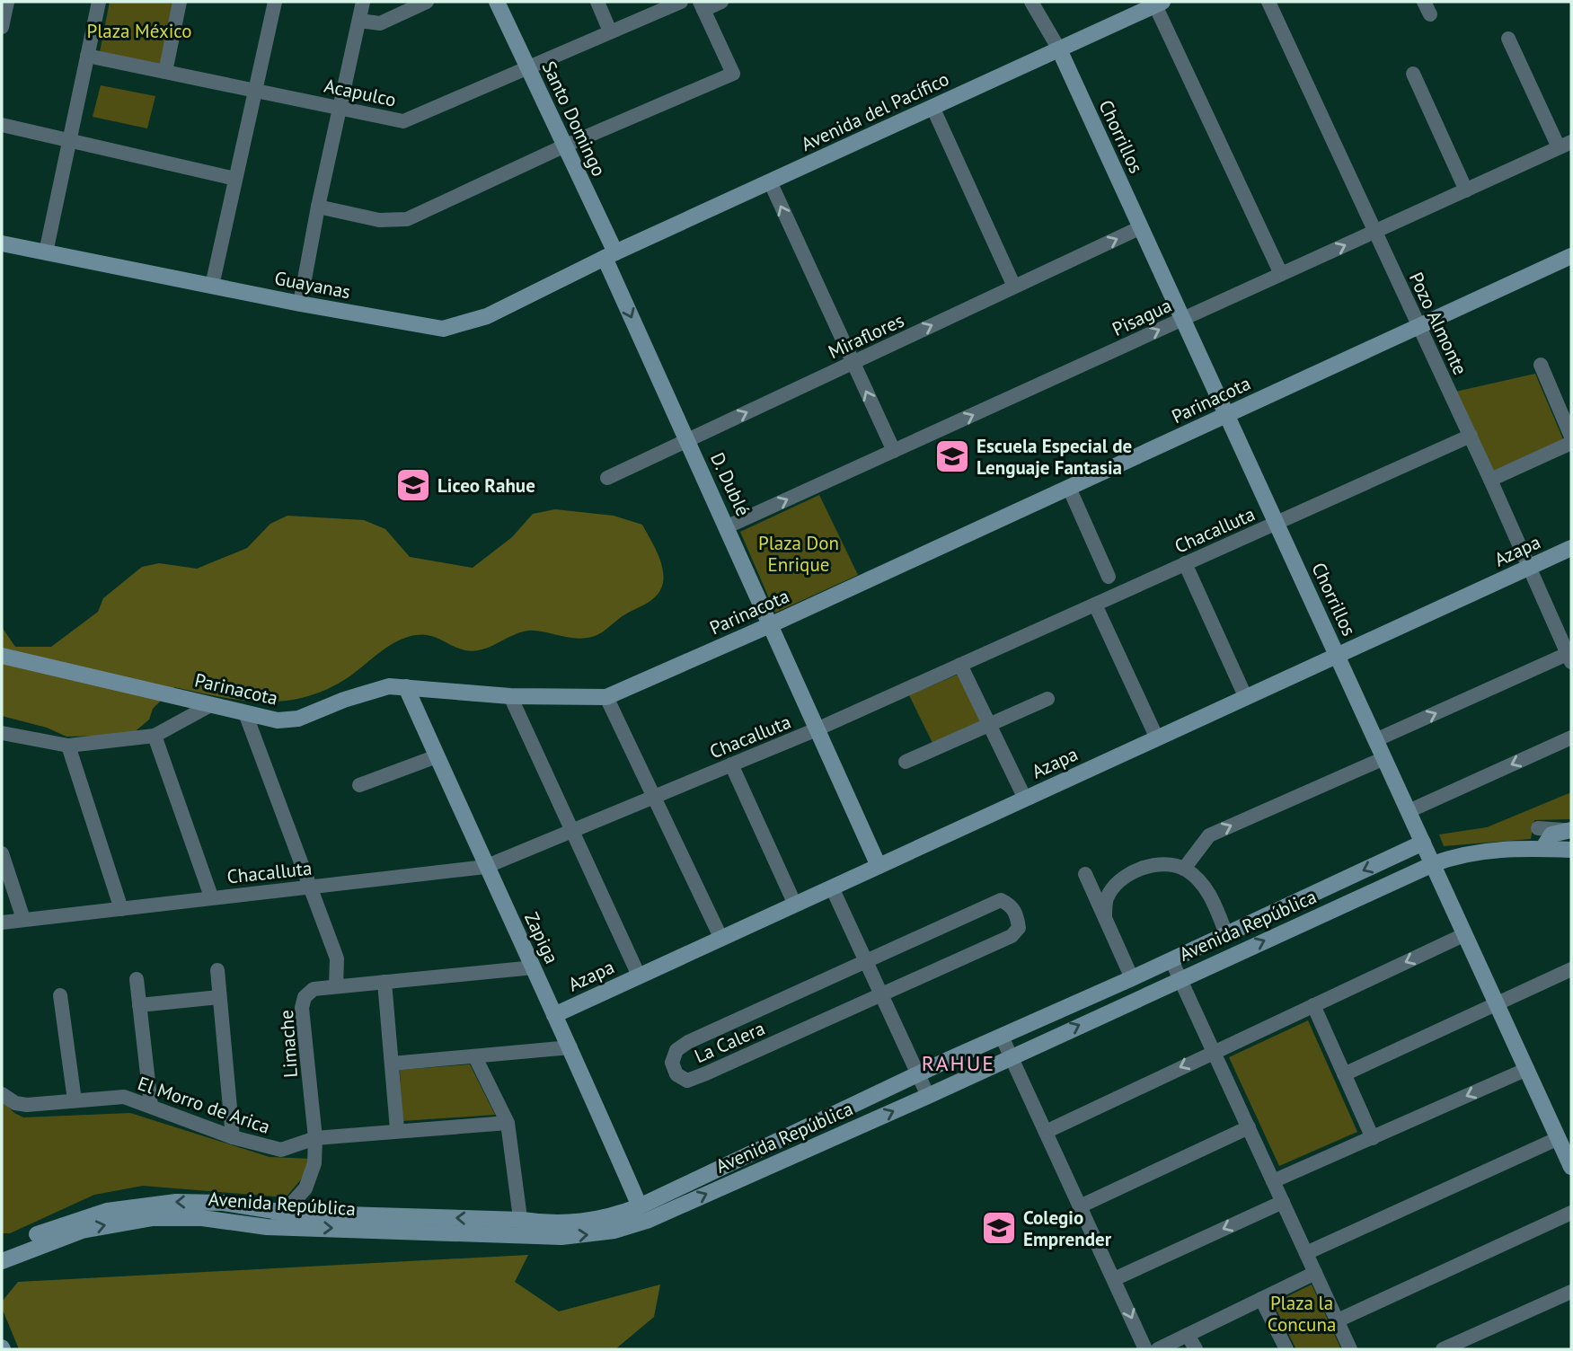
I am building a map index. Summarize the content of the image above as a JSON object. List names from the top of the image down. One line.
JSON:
{"streets":{"street":["Acapulco","Avenida del Pacífico","Santo Domingo","Chorrillos","Guayanas","Pisagua","Pozo Almonte","Miraflores","Parinacota","D. Dublé","Chacalluta","Azapa","Avenida República","Zapiga","La Calera","Limache","El Morro de Arica"]},"crossings":[["Acapulco","Santo Domingo"],["Avenida del Pacífico","Santo Domingo"],["Avenida del Pacífico","Chorrillos"],["Avenida del Pacífico","Guayanas"],["Avenida del Pacífico","D. Dublé"],["Santo Domingo","Guayanas"],["Santo Domingo","D. Dublé"],["Chorrillos","Pisagua"],["Chorrillos","Miraflores"],["Chorrillos","Parinacota"],["Chorrillos","Chacalluta"],["Chorrillos","Azapa"],["Chorrillos","Avenida República"],["Guayanas","D. Dublé"],["Pisagua","Pozo Almonte"],["Pisagua","D. Dublé"],["Pozo Almonte","Parinacota"],["Pozo Almonte","Chacalluta"],["Pozo Almonte","Azapa"],["Miraflores","D. Dublé"],["Parinacota","D. Dublé"],["Parinacota","Zapiga"],["D. Dublé","Chacalluta"],["D. Dublé","Azapa"],["Chacalluta","Zapiga"],["Azapa","Zapiga"],["Avenida República","Zapiga"],["Avenida República","Limache"],["Zapiga","Limache"],["Limache","El Morro de Arica"]],"one_way":["Pisagua","Miraflores"],"districts":["RAHUE"],"parks":["Plaza México","Plaza Don Enrique","Plaza la Concuna"],"places":{"school or university":["Escuela Especial de Lenguaje Fantasia","Liceo Rahue","Colegio Emprender"]}}
